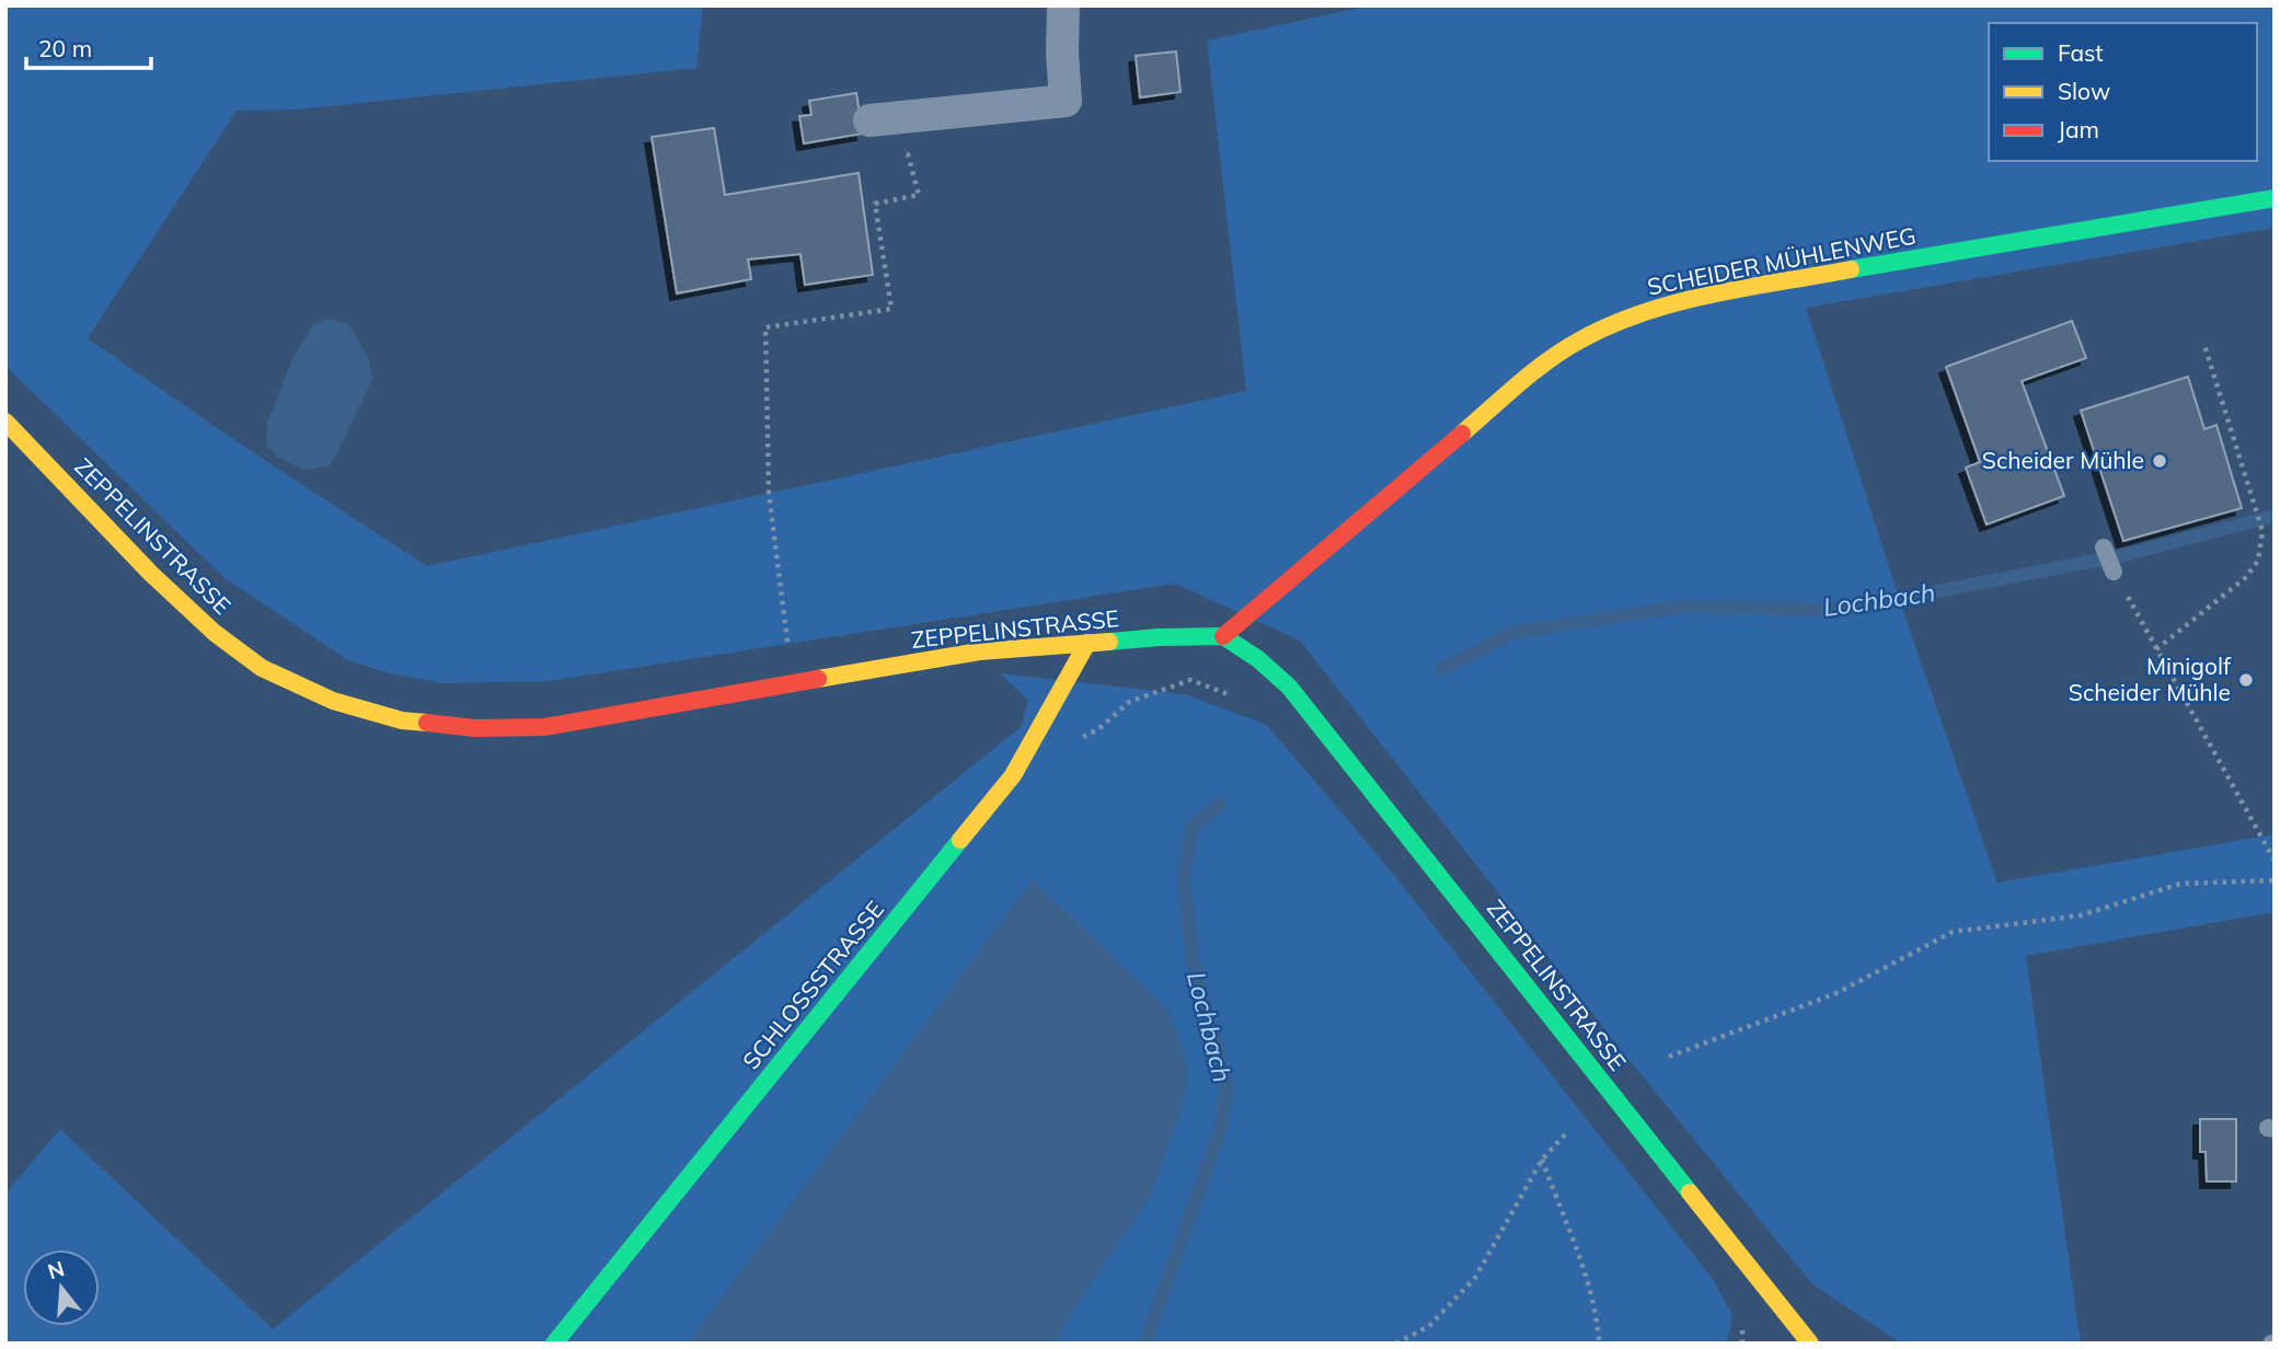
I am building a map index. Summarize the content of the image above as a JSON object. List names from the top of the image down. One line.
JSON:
{"streets":{"street":["SCHEIDER MÜHLENWEG","ZEPPELINSTRASSE","SCHLOSSSTRASSE"]},"crossings":[["SCHEIDER MÜHLENWEG","ZEPPELINSTRASSE"],["ZEPPELINSTRASSE","SCHLOSSSTRASSE"]],"water":["Lochbach"],"places":["Scheider Mühle","Minigolf Scheider Mühle"],"legend":["Fast","Slow","Jam"],"scale_bar":"20 m","north":"top"}
